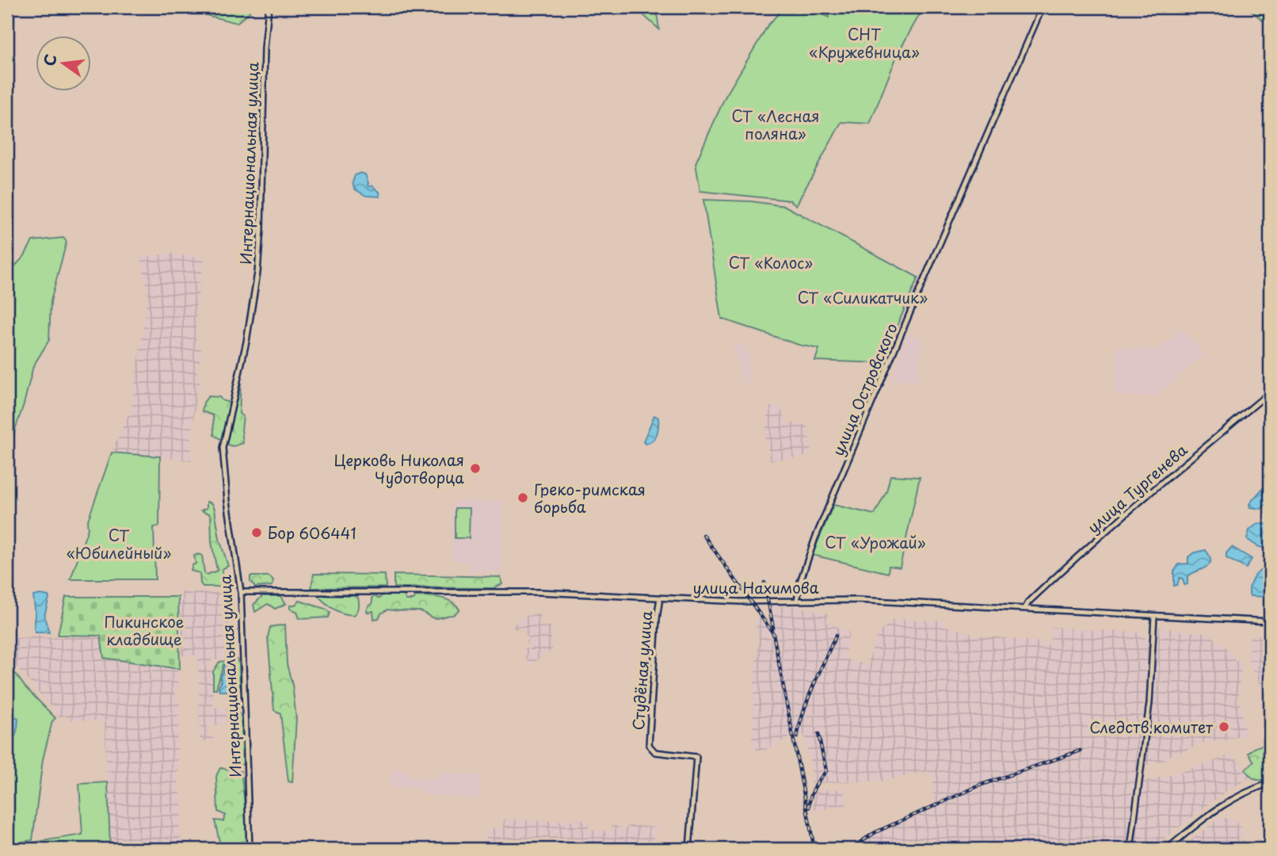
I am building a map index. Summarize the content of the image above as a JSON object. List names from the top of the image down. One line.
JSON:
{"streets":{"main road":["Интернациональная улица","улица Островского","улица Тургенева","улица Нахимова","Студёная улица"]},"crossings":[["Интернациональная улица","улица Нахимова"],["улица Островского","улица Нахимова"],["улица Тургенева","улица Нахимова"],["улица Нахимова","Студёная улица"]],"parks":["СНТ «Кружевница»","СТ «Лесная поляна»","СТ «Колос»","СТ «Силикатчик»","СТ «Юбилейный»","СТ «Урожай»","Пикинское кладбище"],"places":["Церковь Николая Чудотворца","Греко-римская борьба","Бор 606441","Следств.комитет"],"north":"left"}
